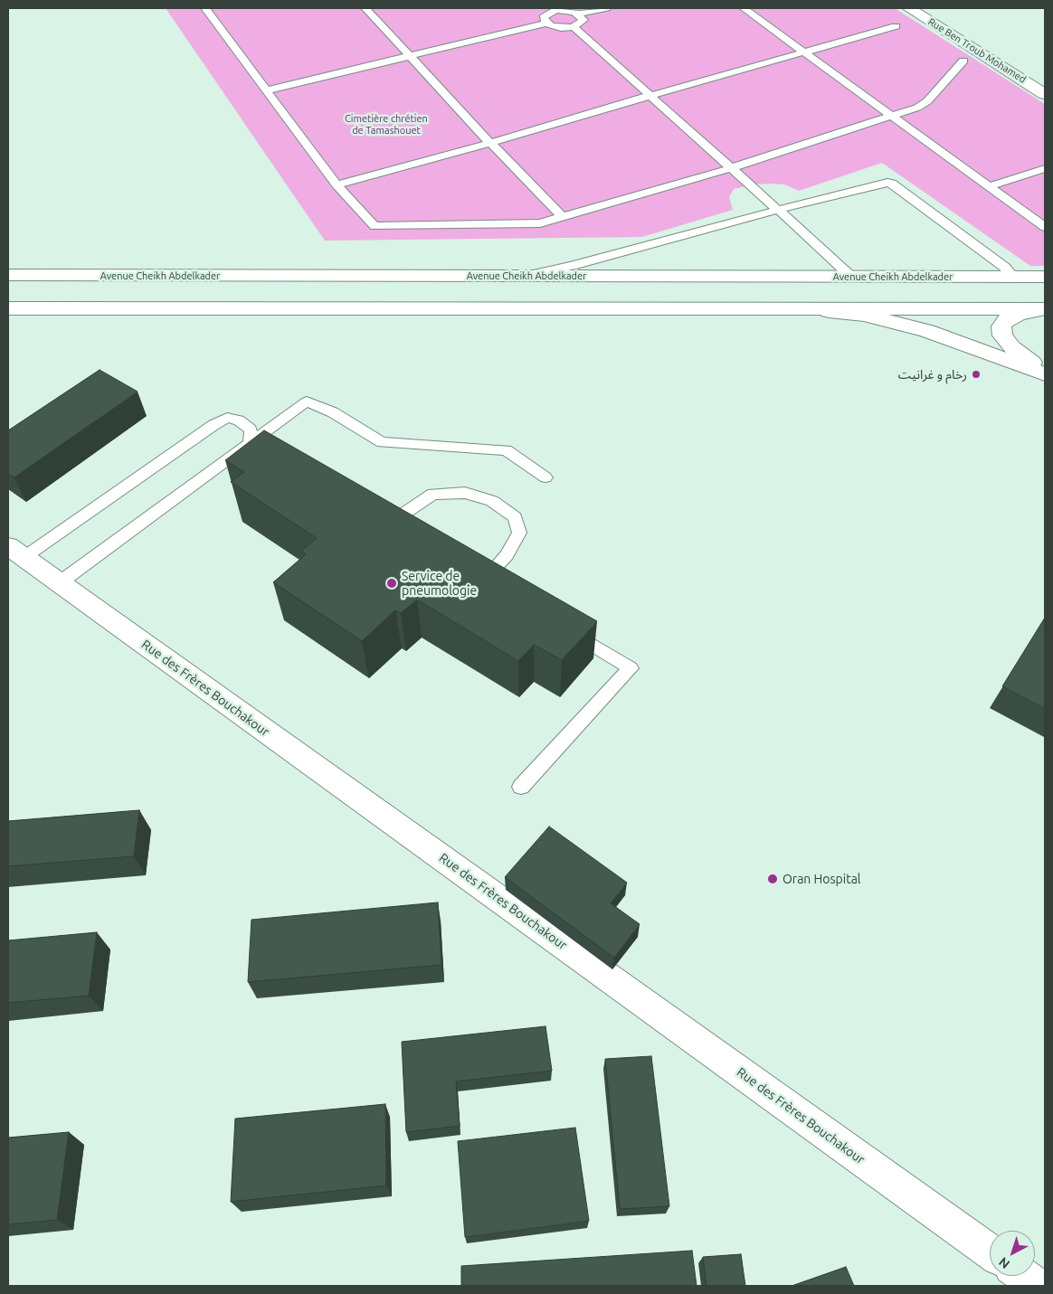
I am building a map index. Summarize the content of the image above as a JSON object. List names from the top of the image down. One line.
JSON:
{"streets":{"main road":["Rue Ben Troub Mohamed","Avenue Cheikh Abdelkader","Rue des Frères Bouchakour"]},"parks":["Cimetière chrétien de Tamashouet"],"places":["رخام و غرانيت","Service de pneumologie","Oran Hospital"],"north":"bottom left"}
